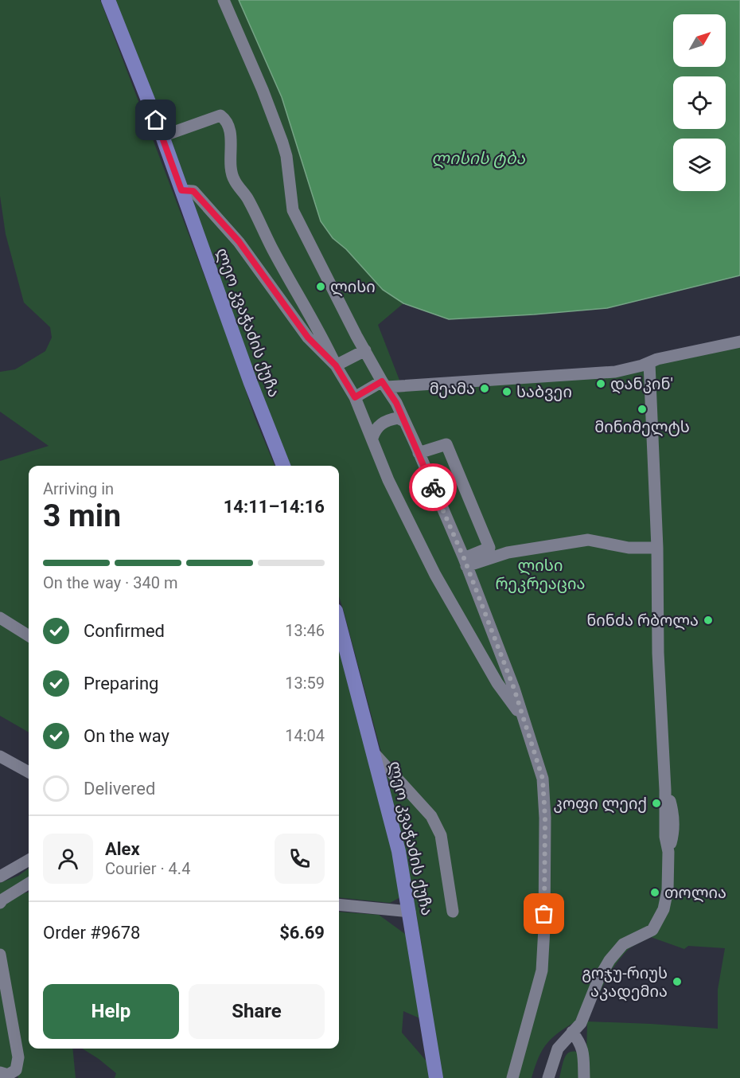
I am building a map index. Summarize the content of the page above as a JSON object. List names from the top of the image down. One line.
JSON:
{"streets":{"main road":["ლეო კვაჭაძის ქუჩა"]},"water":["ლისის ტბა"],"parks":["ლისი რეკრეაცია"],"places":["ლისი","დანკინ'","მეამა","საბვეი","მინიმელტს","ნინძა რბოლა","კოფი ლეიქ","თოლია","გოჯუ-რიუს აკადემია"],"north":"top right","page":{"heading":["3 min","Arriving in","14:11–14:16"],"panel":["Alex","Courier · 4.4","Order #9678","$6.69"],"bar":"On the way · 340 m","list":[["Confirmed","13:46"],["Preparing","13:59"],["On the way","14:04"],"Delivered"],"buttons":["Help","Share"]}}
